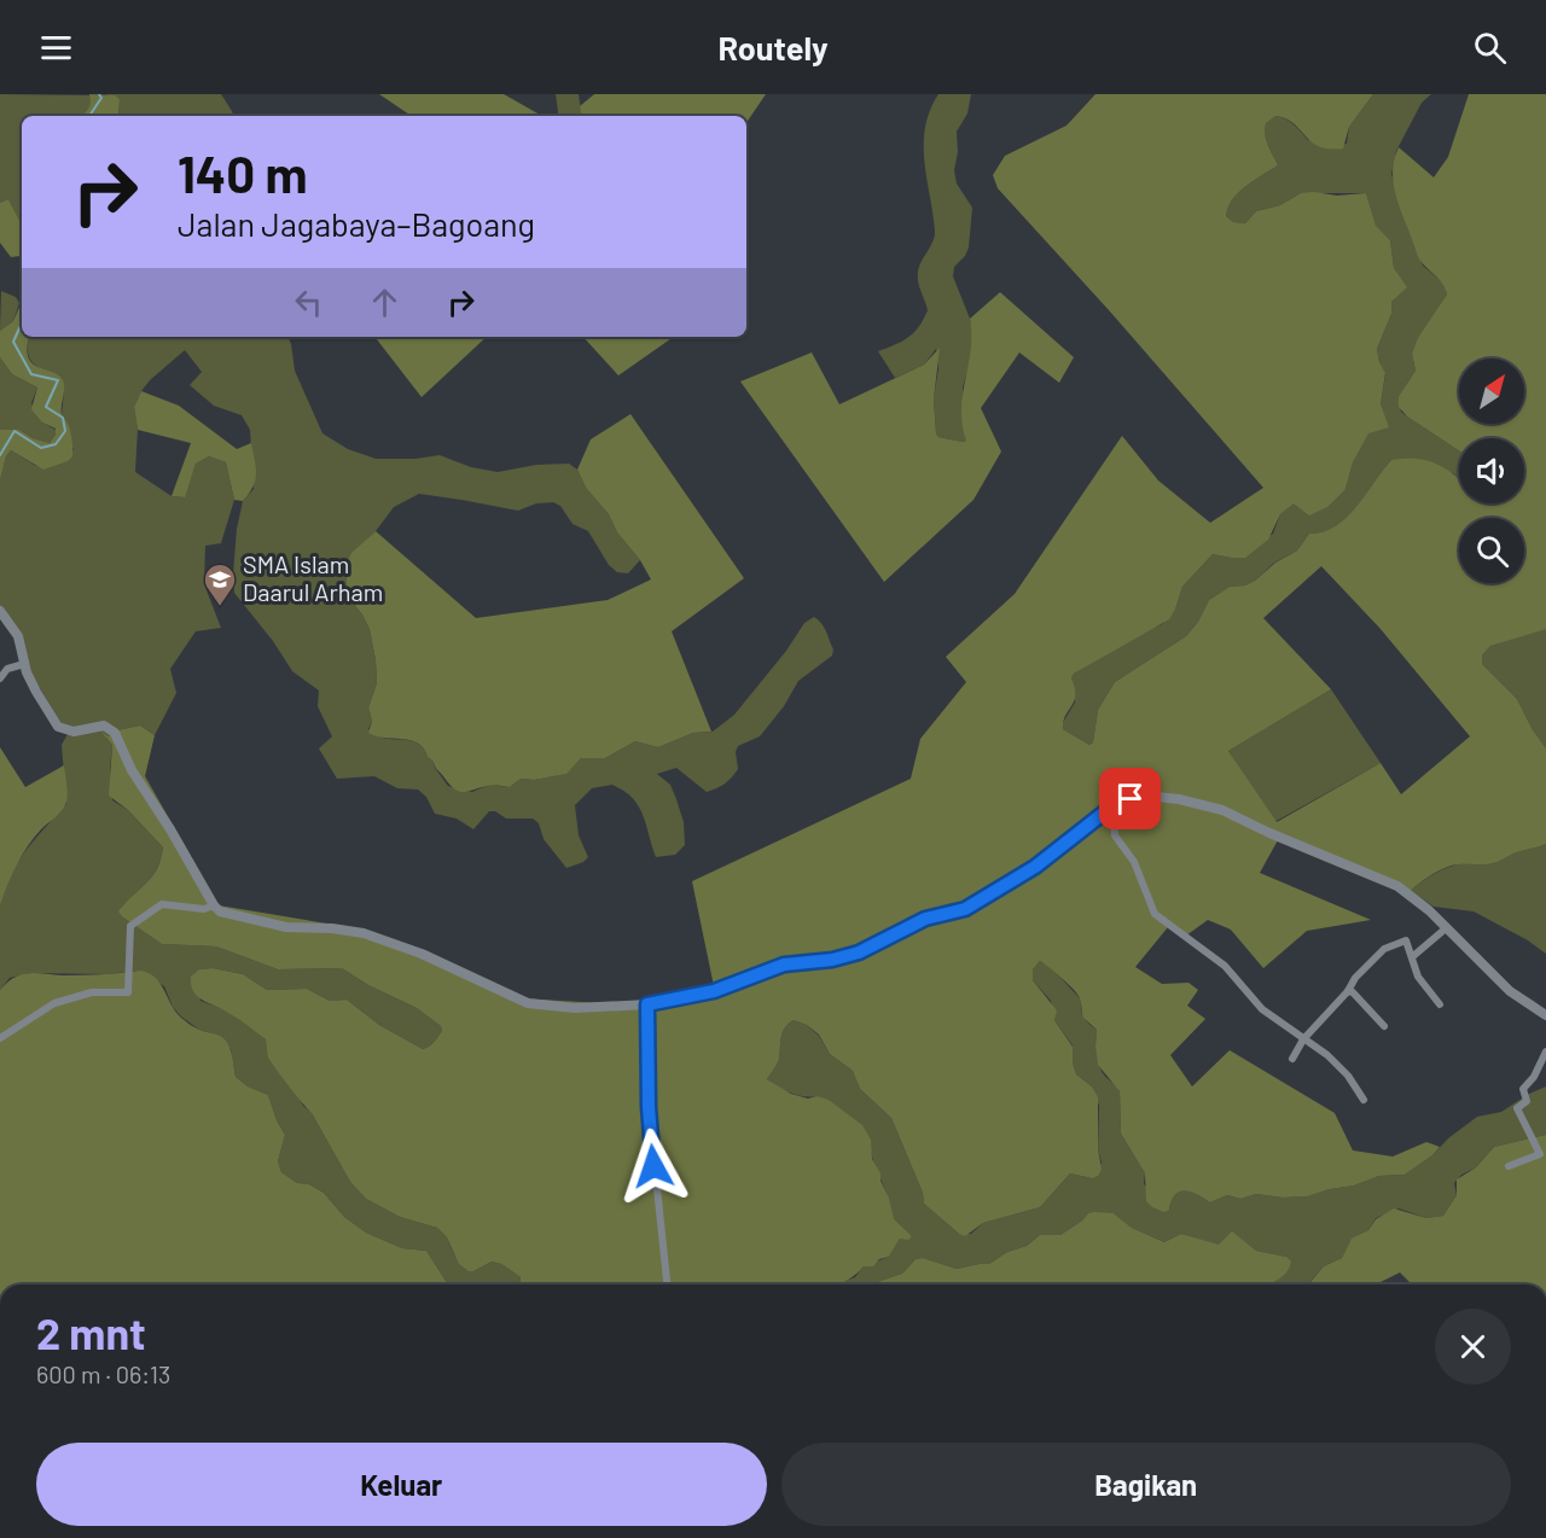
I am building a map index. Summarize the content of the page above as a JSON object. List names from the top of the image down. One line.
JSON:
{"places":{"school or university":["SMA Islam Daarul Arham"]},"north":"top right","page":{"header":"Routely","turn":["140 m","Jalan Jagabaya–Bagoang"],"heading":["2 mnt","600 m · 06:13"],"buttons":["Keluar","Bagikan"]}}
